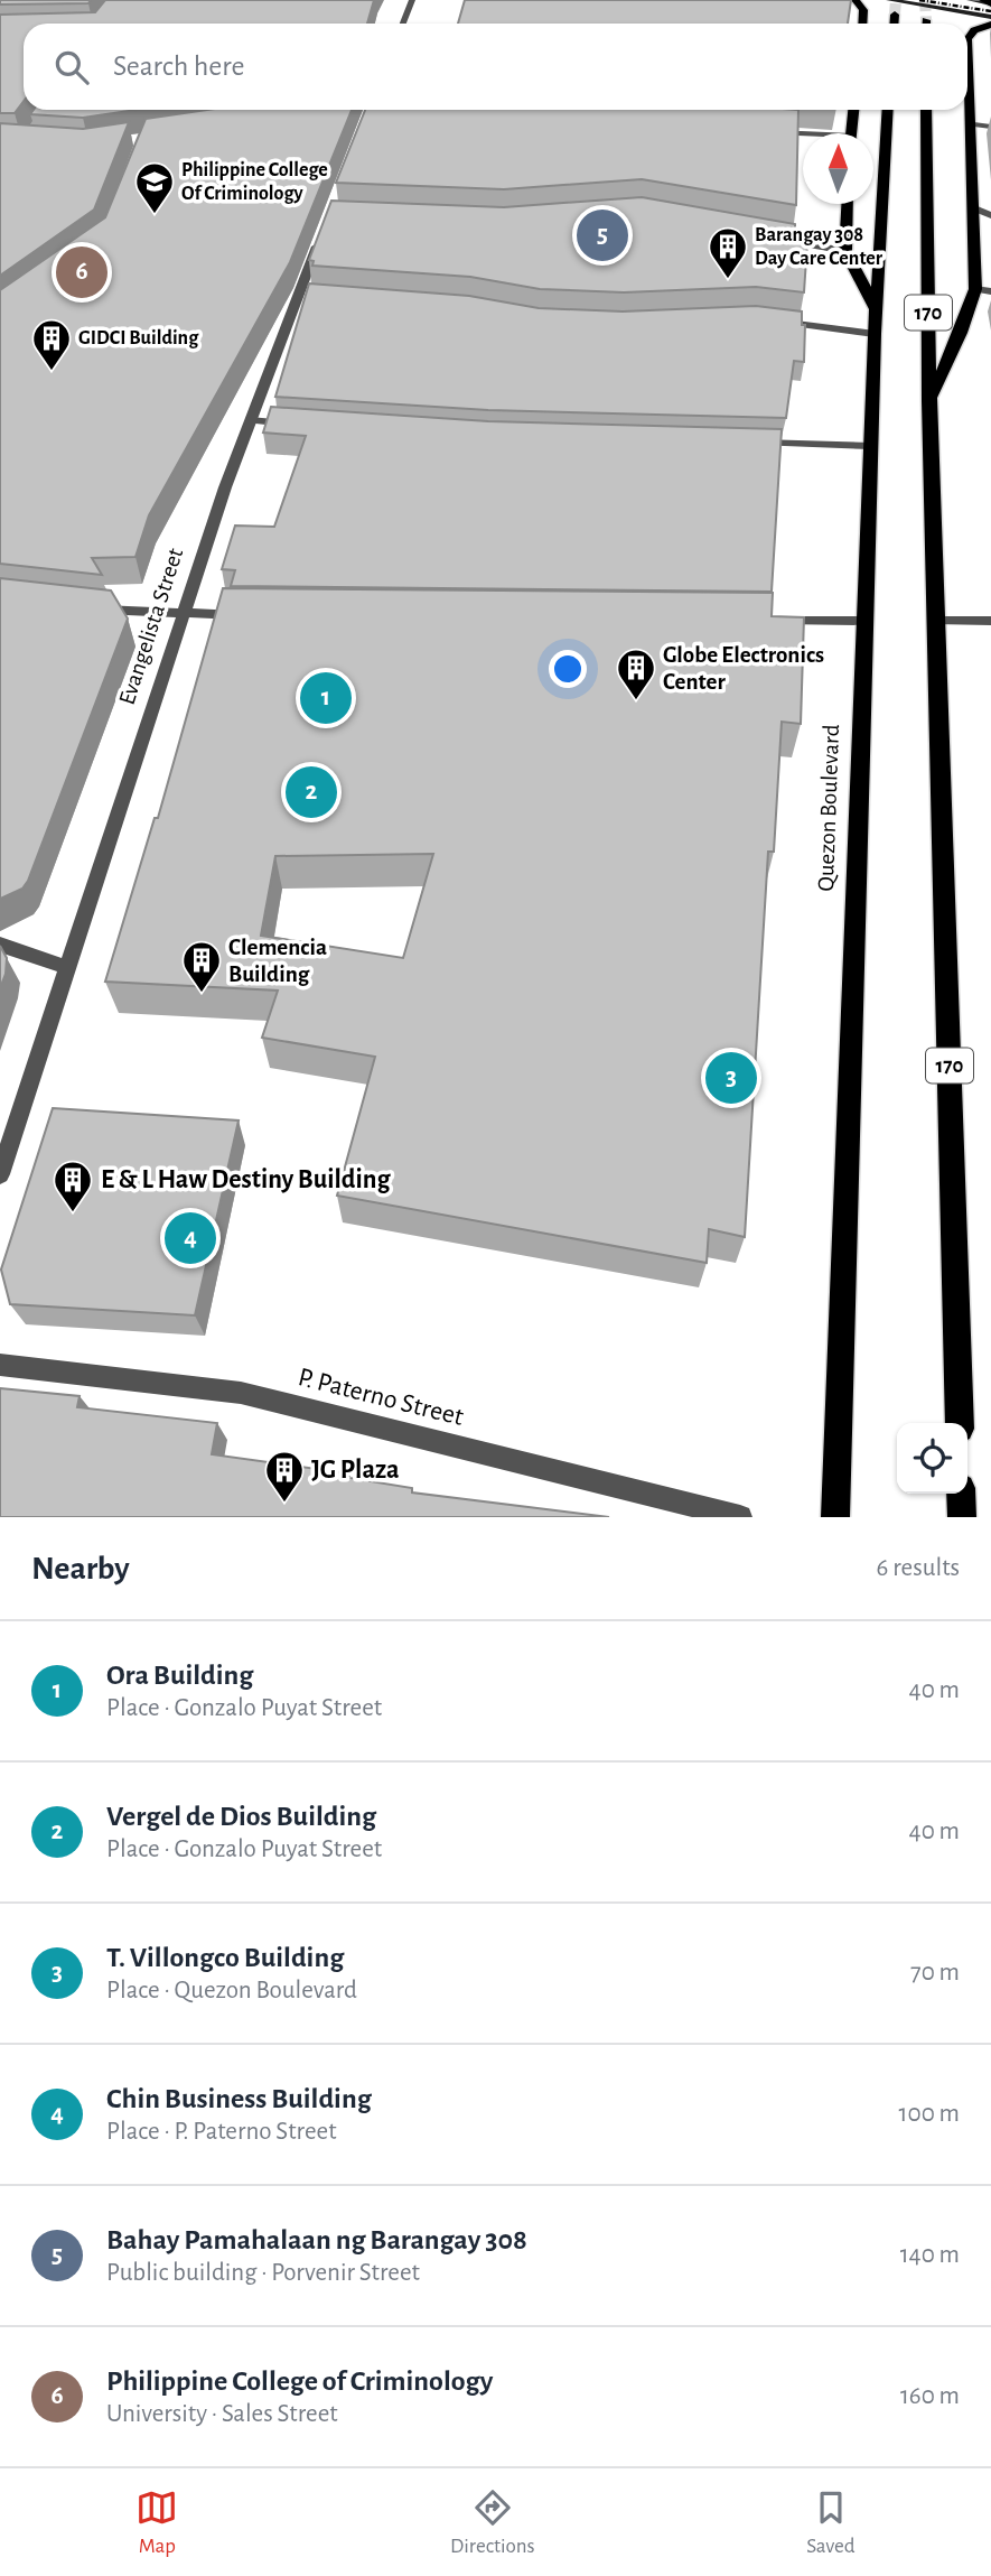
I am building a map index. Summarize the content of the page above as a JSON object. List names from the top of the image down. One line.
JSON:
{"streets":{"main road":["170","Quezon Boulevard"],"street":["Evangelista Street","P. Paterno Street"]},"places":{"school or university":["Philippine College Of Criminology"],"building":["Barangay 308 Day Care Center","GIDCI Building","Globe Electronics Center","Clemencia Building","E & L Haw Destiny Building","JG Plaza"]},"north":"top","page":{"search":"Search here","pins":["5","6","1","2","3","4"],"heading":["Nearby","6 results"],"list":[{"mark":"1","name":"Ora Building","note":"Place · Gonzalo Puyat Street","value":"40 m"},{"mark":"2","name":"Vergel de Dios Building","note":"Place · Gonzalo Puyat Street","value":"40 m"},{"mark":"3","name":"T. Villongco Building","note":"Place · Quezon Boulevard","value":"70 m"},{"mark":"4","name":"Chin Business Building","note":"Place · P. Paterno Street","value":"100 m"},{"mark":"5","name":"Bahay Pamahalaan ng Barangay 308","note":"Public building · Porvenir Street","value":"140 m"},{"mark":"6","name":"Philippine College of Criminology","note":"University · Sales Street","value":"160 m"}],"nav":["Map","Directions","Saved"]}}
